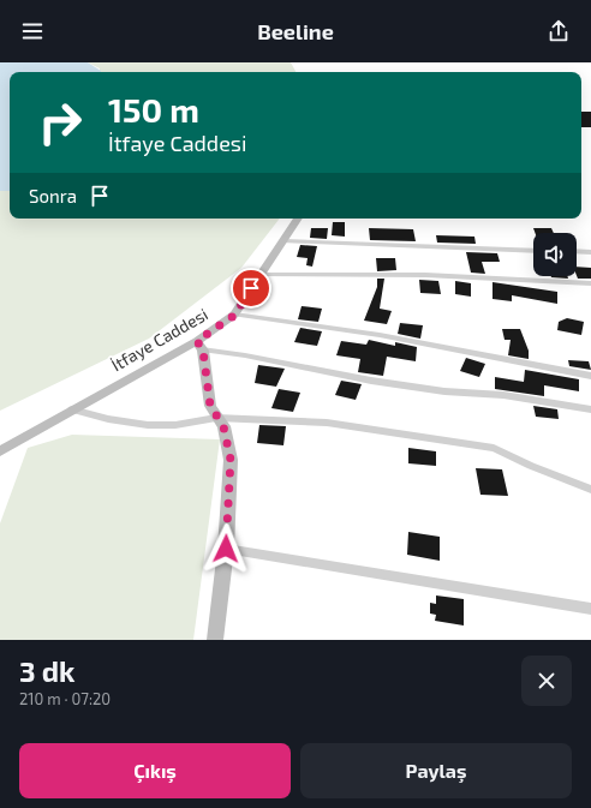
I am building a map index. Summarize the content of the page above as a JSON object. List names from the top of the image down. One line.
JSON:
{"streets":{"street":["İtfaye Caddesi"]},"page":{"header":"Beeline","turn":["150 m","İtfaye Caddesi"],"then":"Sonra","heading":["3 dk","210 m · 07:20"],"buttons":["Çıkış","Paylaş"]}}
